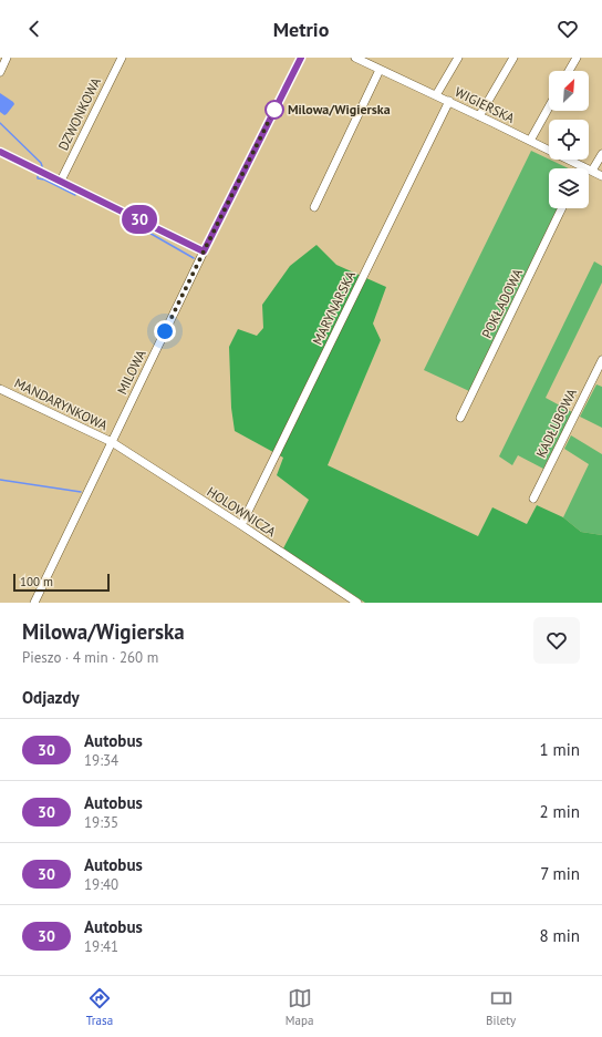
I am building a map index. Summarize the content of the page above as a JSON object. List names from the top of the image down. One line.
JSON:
{"streets":{"street":["WIGIERSKA","DZWONKOWA","POKŁADOWA","MARYNARSKA","MILOWA","MANDARYNKOWA","KADŁUBOWA","HOLOWNICZA"]},"crossings":[["WIGIERSKA","MARYNARSKA"],["MARYNARSKA","HOLOWNICZA"],["MILOWA","MANDARYNKOWA"],["MILOWA","HOLOWNICZA"],["MANDARYNKOWA","HOLOWNICZA"]],"places":["Milowa/Wigierska"],"lines":["bus line 30"],"scale_bar":"100 m","north":"top right","page":{"header":"Metrio","on_map":"30","scale":"100 m","heading":[["Milowa/Wigierska","Pieszo · 4 min · 260 m"],"Odjazdy"],"list":[{"mark":"30","name":"Autobus","note":"19:34","value":"1 min"},{"mark":"30","name":"Autobus","note":"19:35","value":"2 min"},{"mark":"30","name":"Autobus","note":"19:40","value":"7 min"},{"mark":"30","name":"Autobus","note":"19:41","value":"8 min"}],"tabs":["Trasa","Mapa","Bilety"]}}
